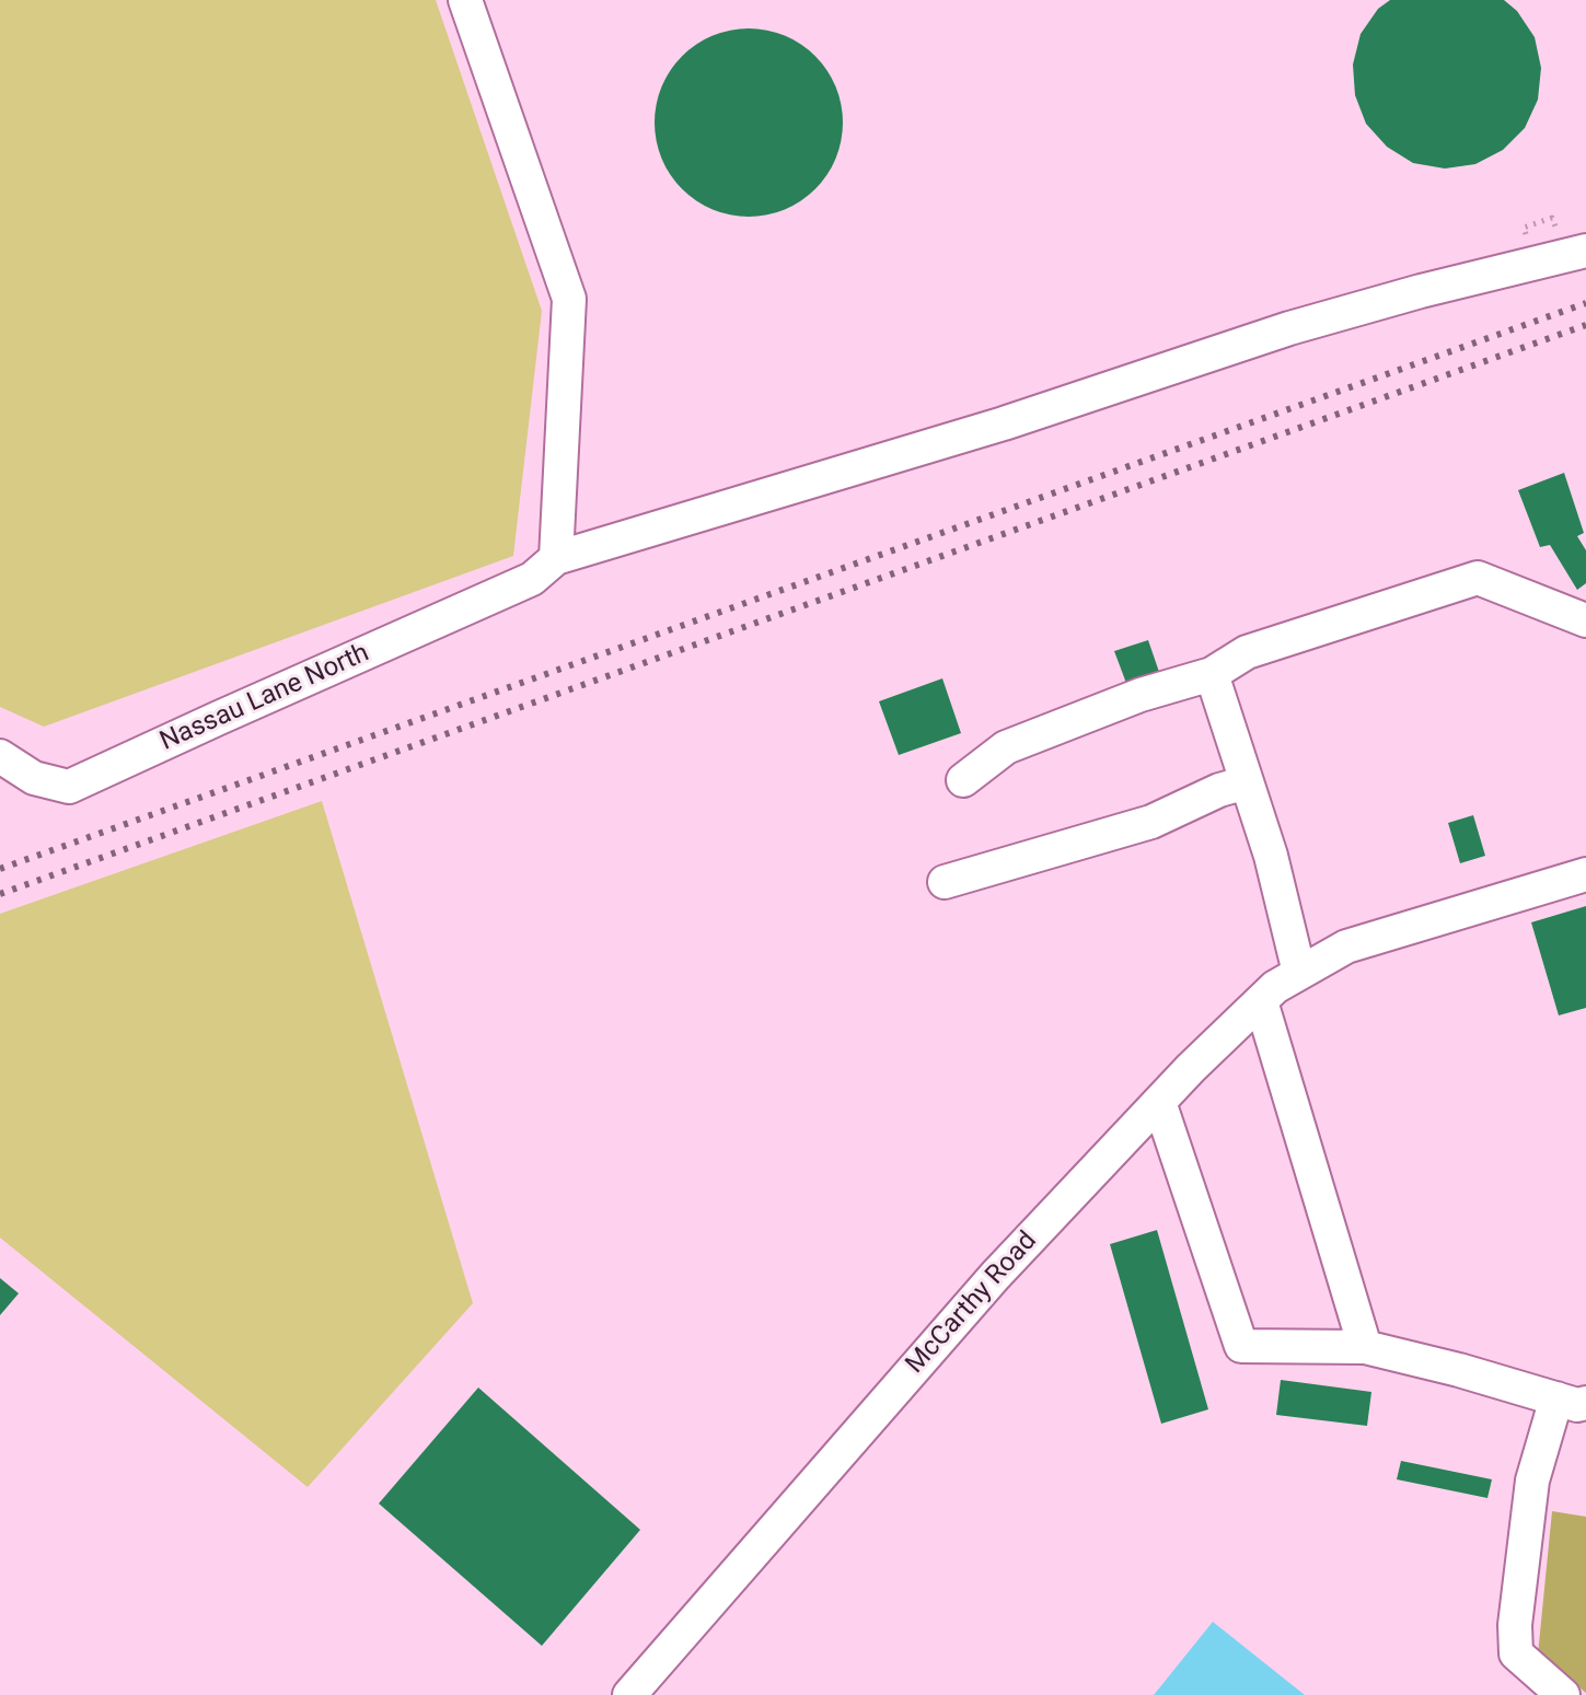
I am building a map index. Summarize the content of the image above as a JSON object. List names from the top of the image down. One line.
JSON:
{"streets":{"street":["Nassau Lane North","McCarthy Road"]}}
